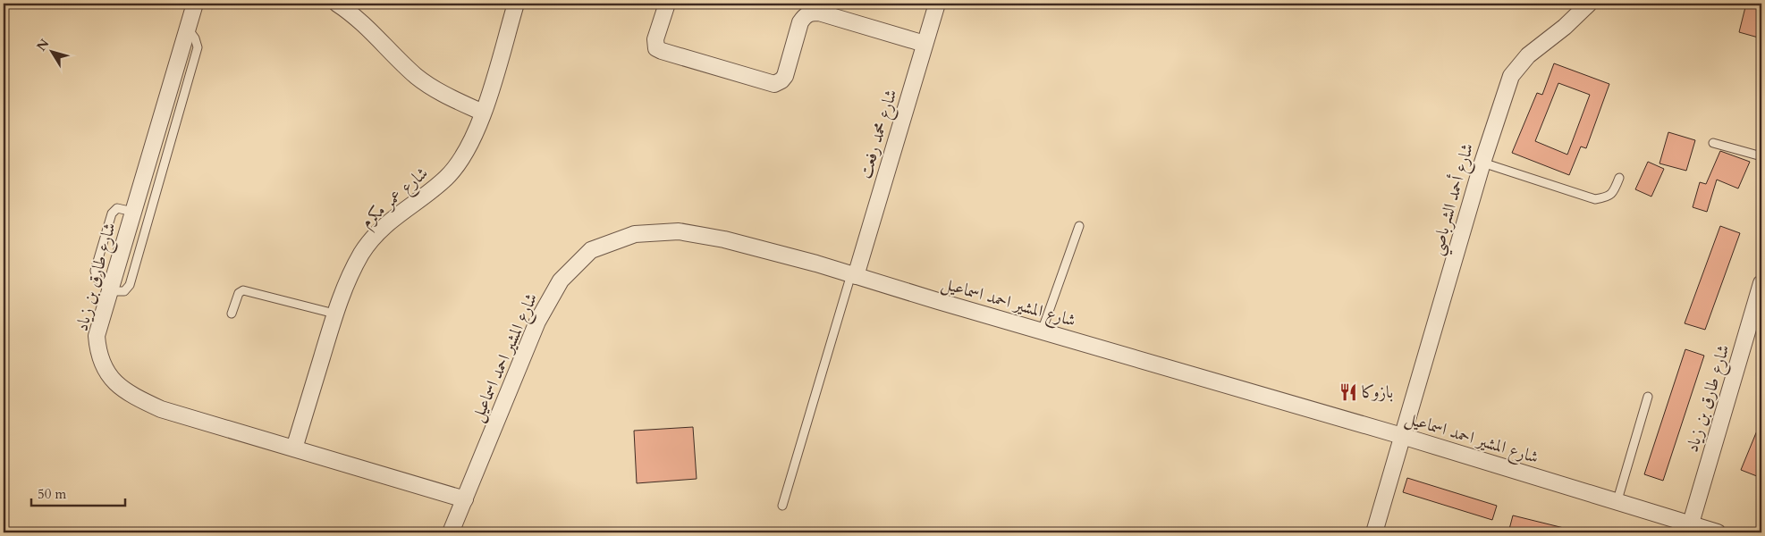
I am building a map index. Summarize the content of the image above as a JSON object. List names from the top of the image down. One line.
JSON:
{"streets":{"street":["شارع محمد رفعت","شارع عمر مكرم","شارع أحمد الشرباصي","شارع طارق بن زياد","شارع المشير احمد اسماعيل"]},"crossings":[["شارع محمد رفعت","شارع المشير احمد اسماعيل"],["شارع عمر مكرم","شارع طارق بن زياد"],["شارع أحمد الشرباصي","شارع المشير احمد اسماعيل"],["شارع طارق بن زياد","شارع المشير احمد اسماعيل"]],"places":{"restaurant":["بازوكا"]},"scale_bar":"50 m","north":"top left"}
